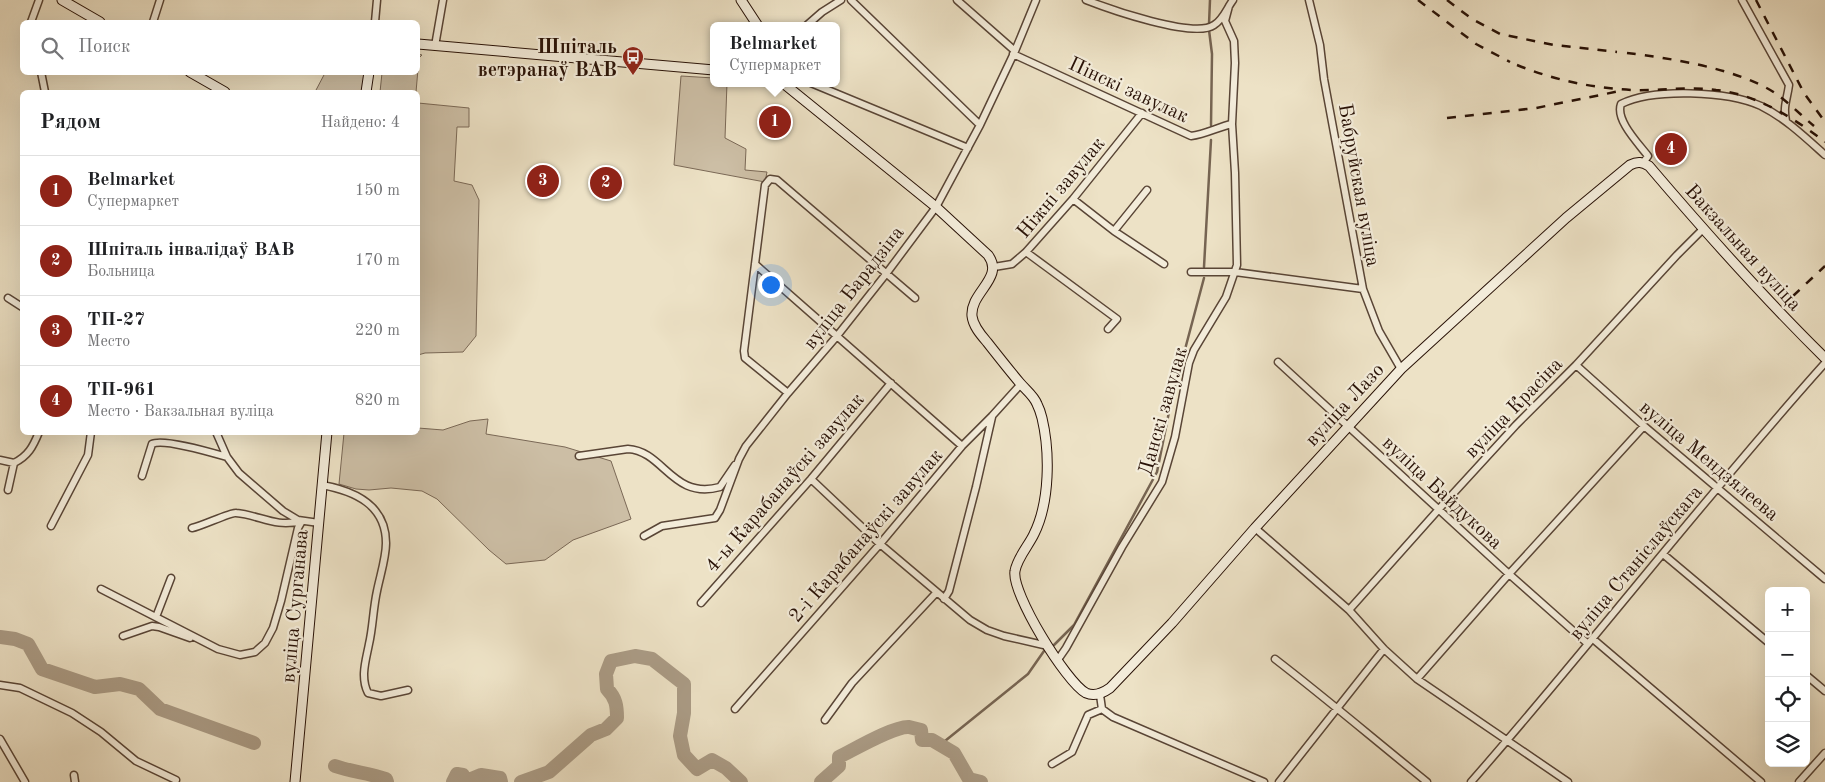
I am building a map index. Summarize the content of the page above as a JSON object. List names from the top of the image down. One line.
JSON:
{"streets":{"main road":["Вакзальная вуліца","вуліца Лазо","вуліца Сурганава"],"street":["Пінскі завулак","Бабруйская вуліца","Ніжні завулак","вуліца Барадзіна","вуліца Красіна","Данскі завулак","вуліца Мендзялеева","4-ы Карабанаўскі завулак","вуліца Байдукова","2-і Карабанаўскі завулак","вуліца Станіслаўскага"]},"crossings":[["Пінскі завулак","Ніжні завулак"],["Пінскі завулак","вуліца Барадзіна"],["Пінскі завулак","Данскі завулак"],["Бабруйская вуліца","вуліца Лазо"],["Вакзальная вуліца","вуліца Лазо"],["Вакзальная вуліца","вуліца Красіна"],["вуліца Барадзіна","4-ы Карабанаўскі завулак"],["вуліца Лазо","вуліца Байдукова"],["вуліца Красіна","вуліца Мендзялеева"],["вуліца Красіна","вуліца Байдукова"],["вуліца Мендзялеева","вуліца Станіслаўскага"],["4-ы Карабанаўскі завулак","2-і Карабанаўскі завулак"],["вуліца Байдукова","вуліца Станіслаўскага"]],"places":{"bus stop":["Шпіталь ветэранаў ВАВ"]},"page":{"search":"Поиск","popup":["Belmarket","Супермаркет"],"heading":["Рядом","Найдено: 4"],"pins":["1","4","3","2"],"list":[{"mark":"1","name":"Belmarket","note":"Супермаркет","value":"150 m"},{"mark":"2","name":"Шпіталь інвалідаў ВАВ","note":"Больница","value":"170 m"},{"mark":"3","name":"ТП-27","note":"Место","value":"220 m"},{"mark":"4","name":"ТП-961","note":"Место · Вакзальная вуліца","value":"820 m"}],"map_buttons":["+","−"]}}
